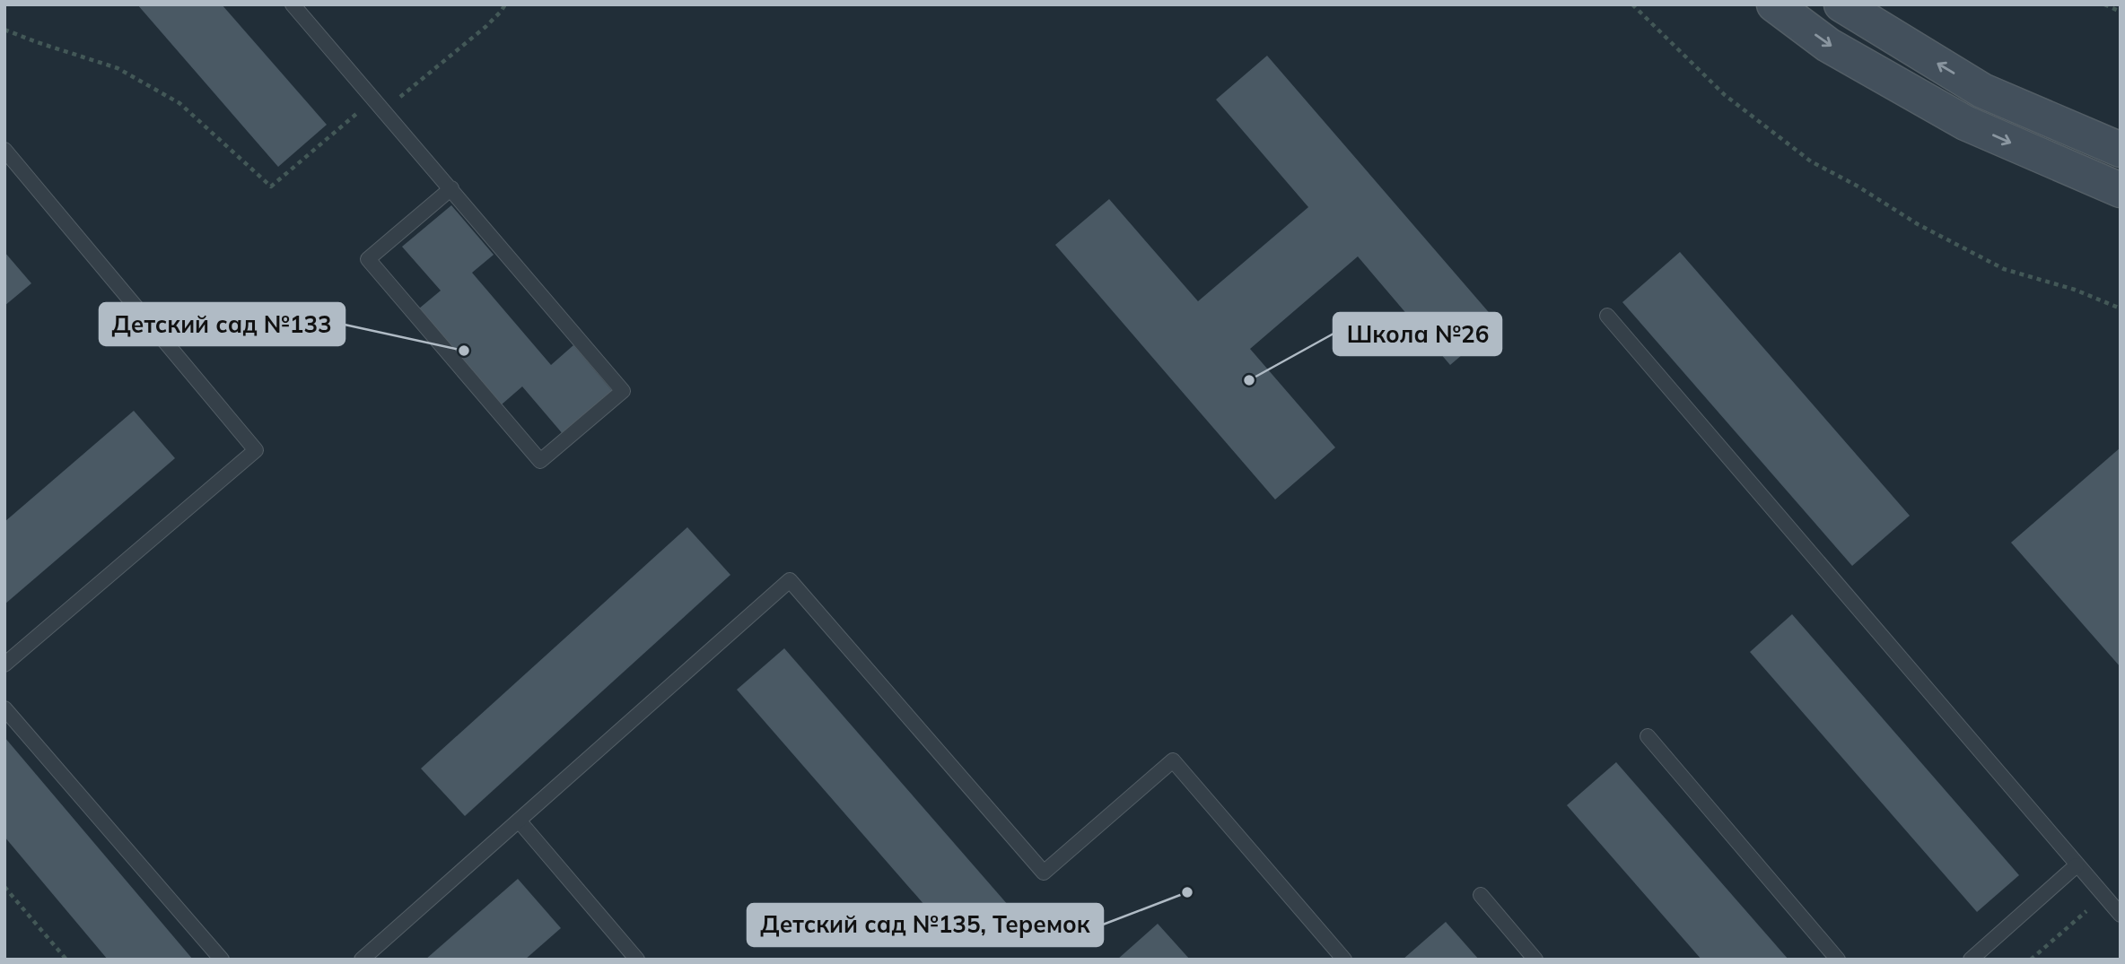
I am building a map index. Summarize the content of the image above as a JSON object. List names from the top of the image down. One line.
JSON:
{"places":["Детский сад №133","Школа №26","Детский сад №135, Теремок"]}
